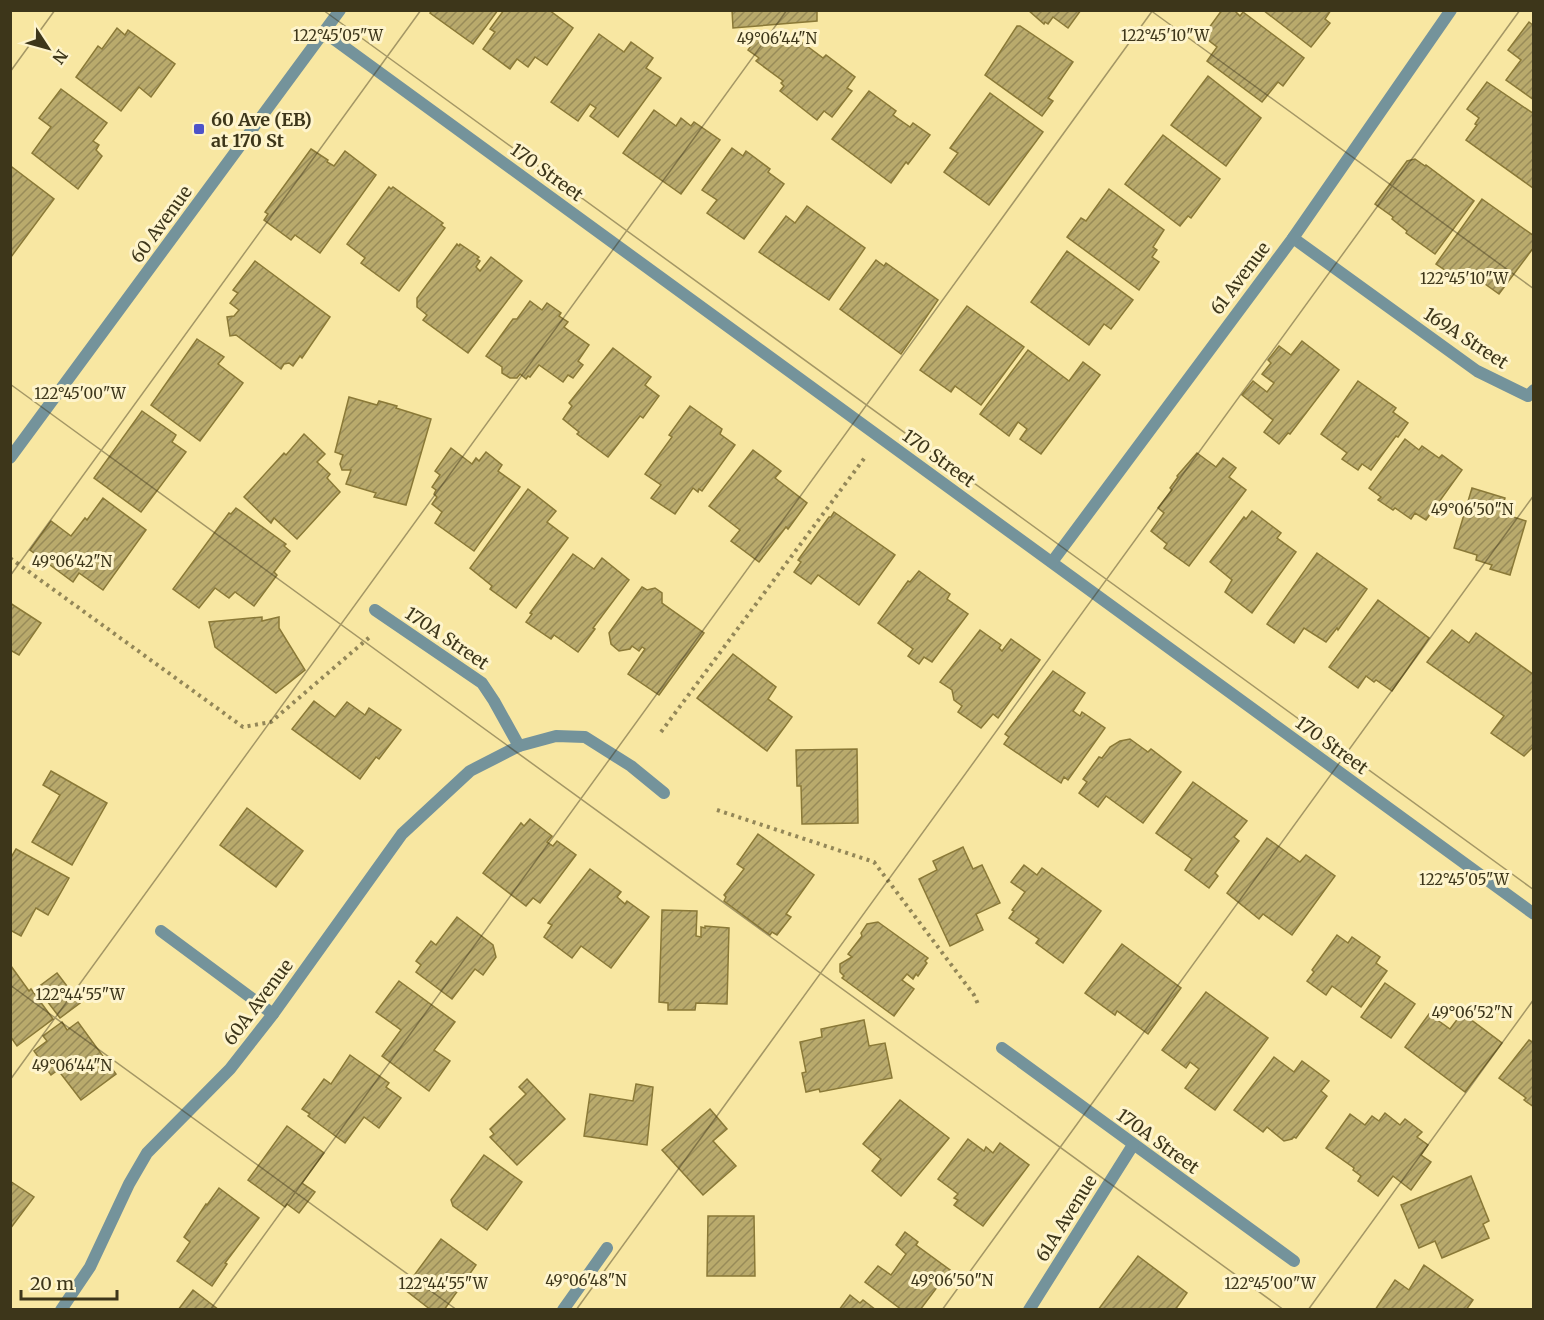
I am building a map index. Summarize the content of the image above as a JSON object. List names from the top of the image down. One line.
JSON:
{"streets":{"street":["170 Street","60 Avenue","61 Avenue","169A Street","170A Street","60A Avenue","61A Avenue"]},"crossings":[["170 Street","60 Avenue"],["170 Street","61 Avenue"],["61 Avenue","169A Street"],["170A Street","60A Avenue"],["170A Street","61A Avenue"]],"places":{"transit":["60 Ave (EB) at 170 St"]},"scale_bar":"20 m","north":"bottom right","coordinates":["122°45'05\"W","122°45'10\"W","49°06'44\"N","122°45'00\"W","49°06'50\"N","49°06'42\"N","122°44'55\"W","49°06'52\"N","49°06'48\"N"]}
